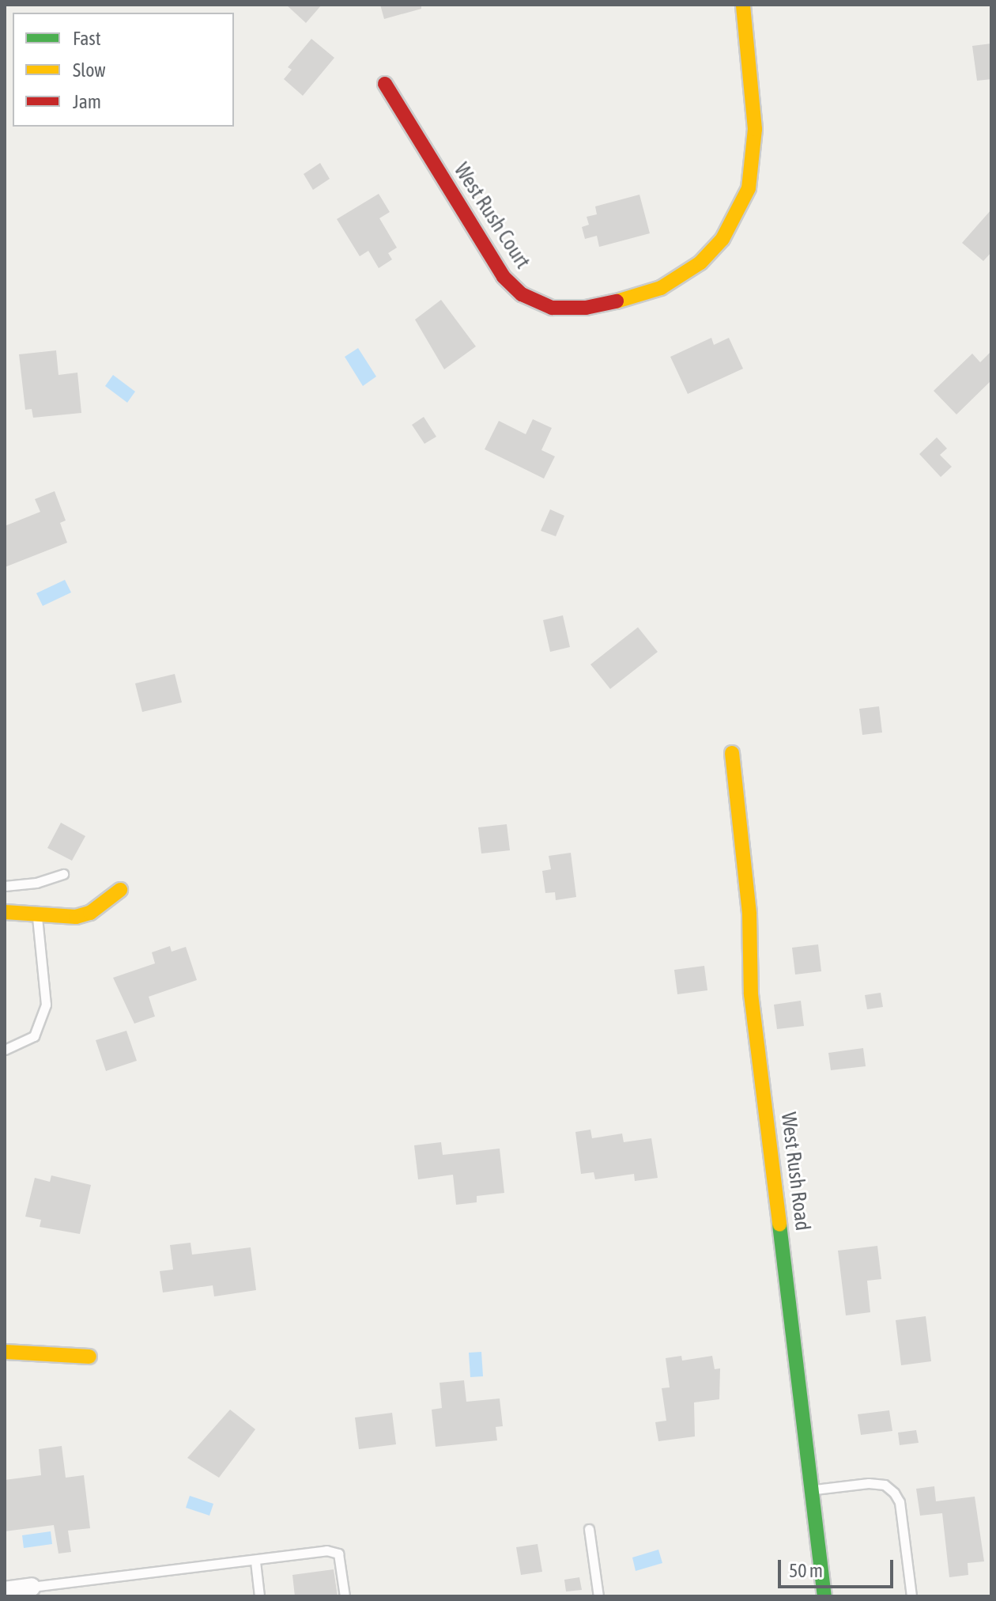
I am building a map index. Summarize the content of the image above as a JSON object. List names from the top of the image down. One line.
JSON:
{"streets":{"street":["West Rush Court","West Rush Road"]},"legend":["Fast","Slow","Jam"],"scale_bar":"50 m"}
